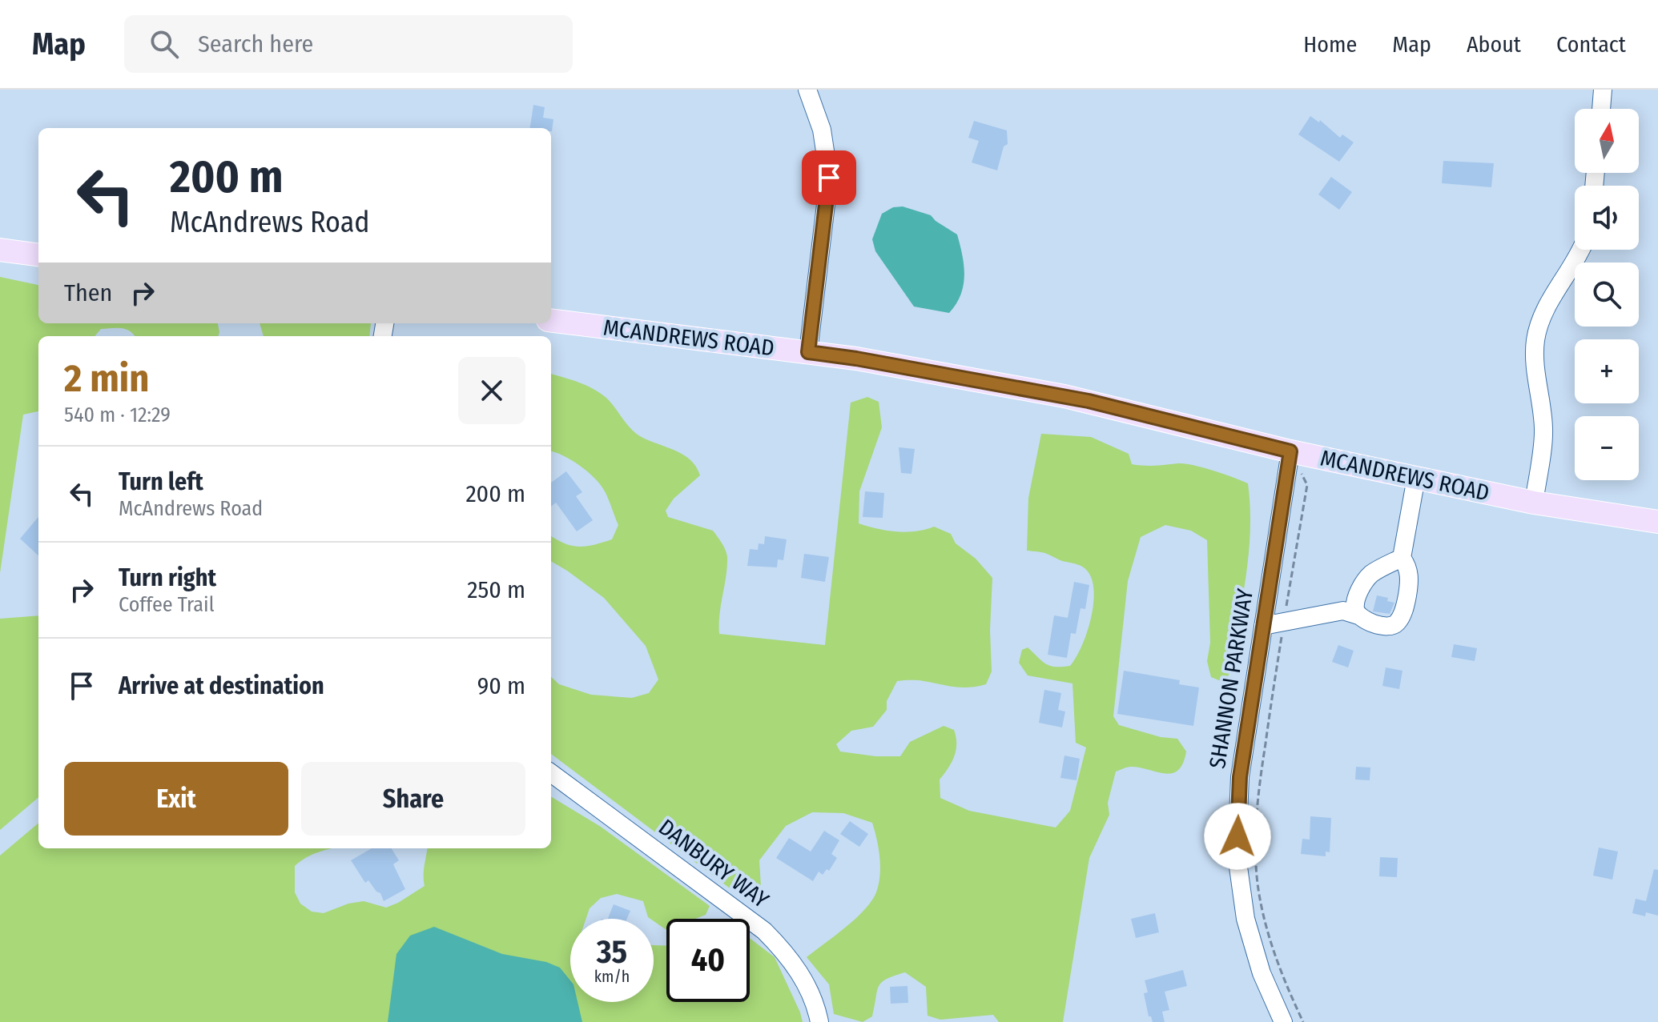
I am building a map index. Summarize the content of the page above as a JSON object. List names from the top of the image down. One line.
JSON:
{"streets":{"main road":["MCANDREWS ROAD"],"street":["SHANNON PARKWAY","DANBURY WAY"]},"crossings":[["MCANDREWS ROAD","SHANNON PARKWAY"]],"north":"top","page":{"header":"Map","search":"Search here","nav":["Home","Map","About","Contact"],"map_buttons":["+","−"],"turn":["200 m","McAndrews Road"],"then":"Then","heading":["2 min","540 m · 12:29"],"list":[{"name":"Turn left","note":"McAndrews Road","value":"200 m"},{"name":"Turn right","note":"Coffee Trail","value":"250 m"},{"name":"Arrive at destination","value":"90 m"}],"buttons":["Exit","Share"],"speed":"35 km/h","limit":"40"}}
